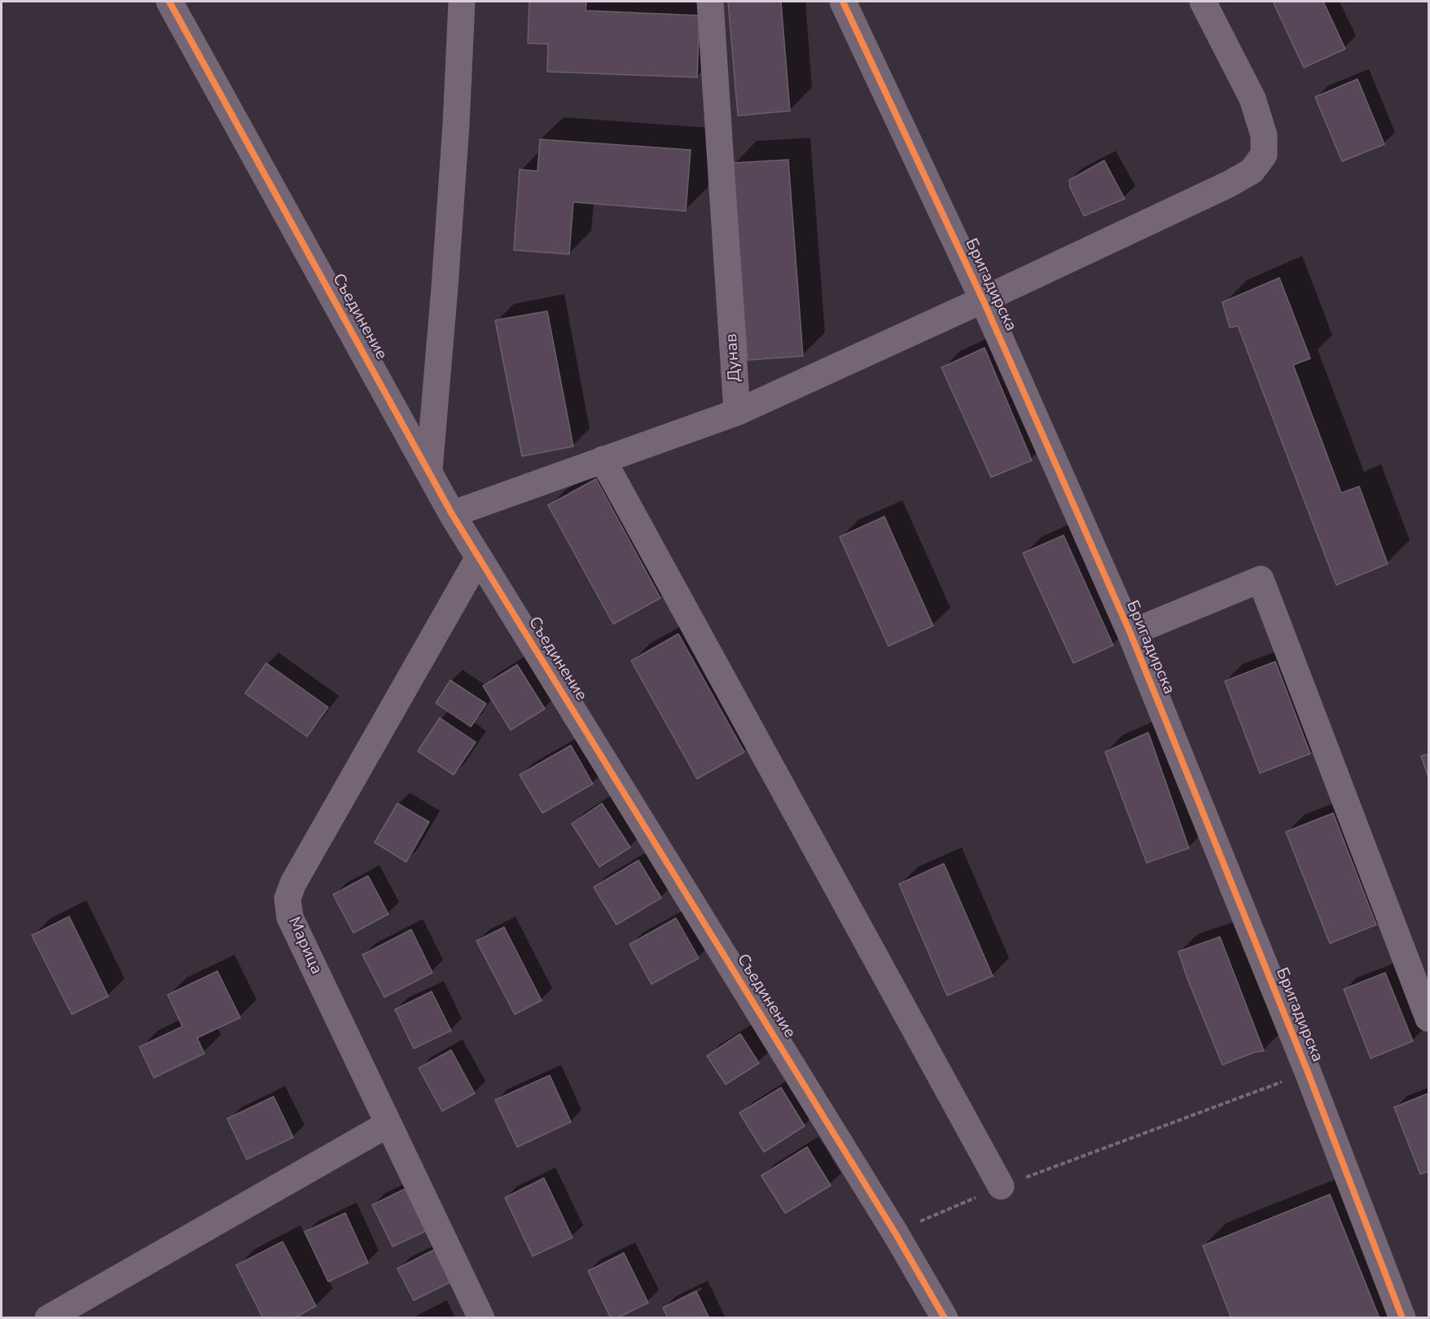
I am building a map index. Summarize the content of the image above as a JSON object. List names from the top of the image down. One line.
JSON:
{"streets":{"street":["Бригадирска","Съединение","Дунав","Марица"]},"crossings":[["Съединение","Марица"]]}
